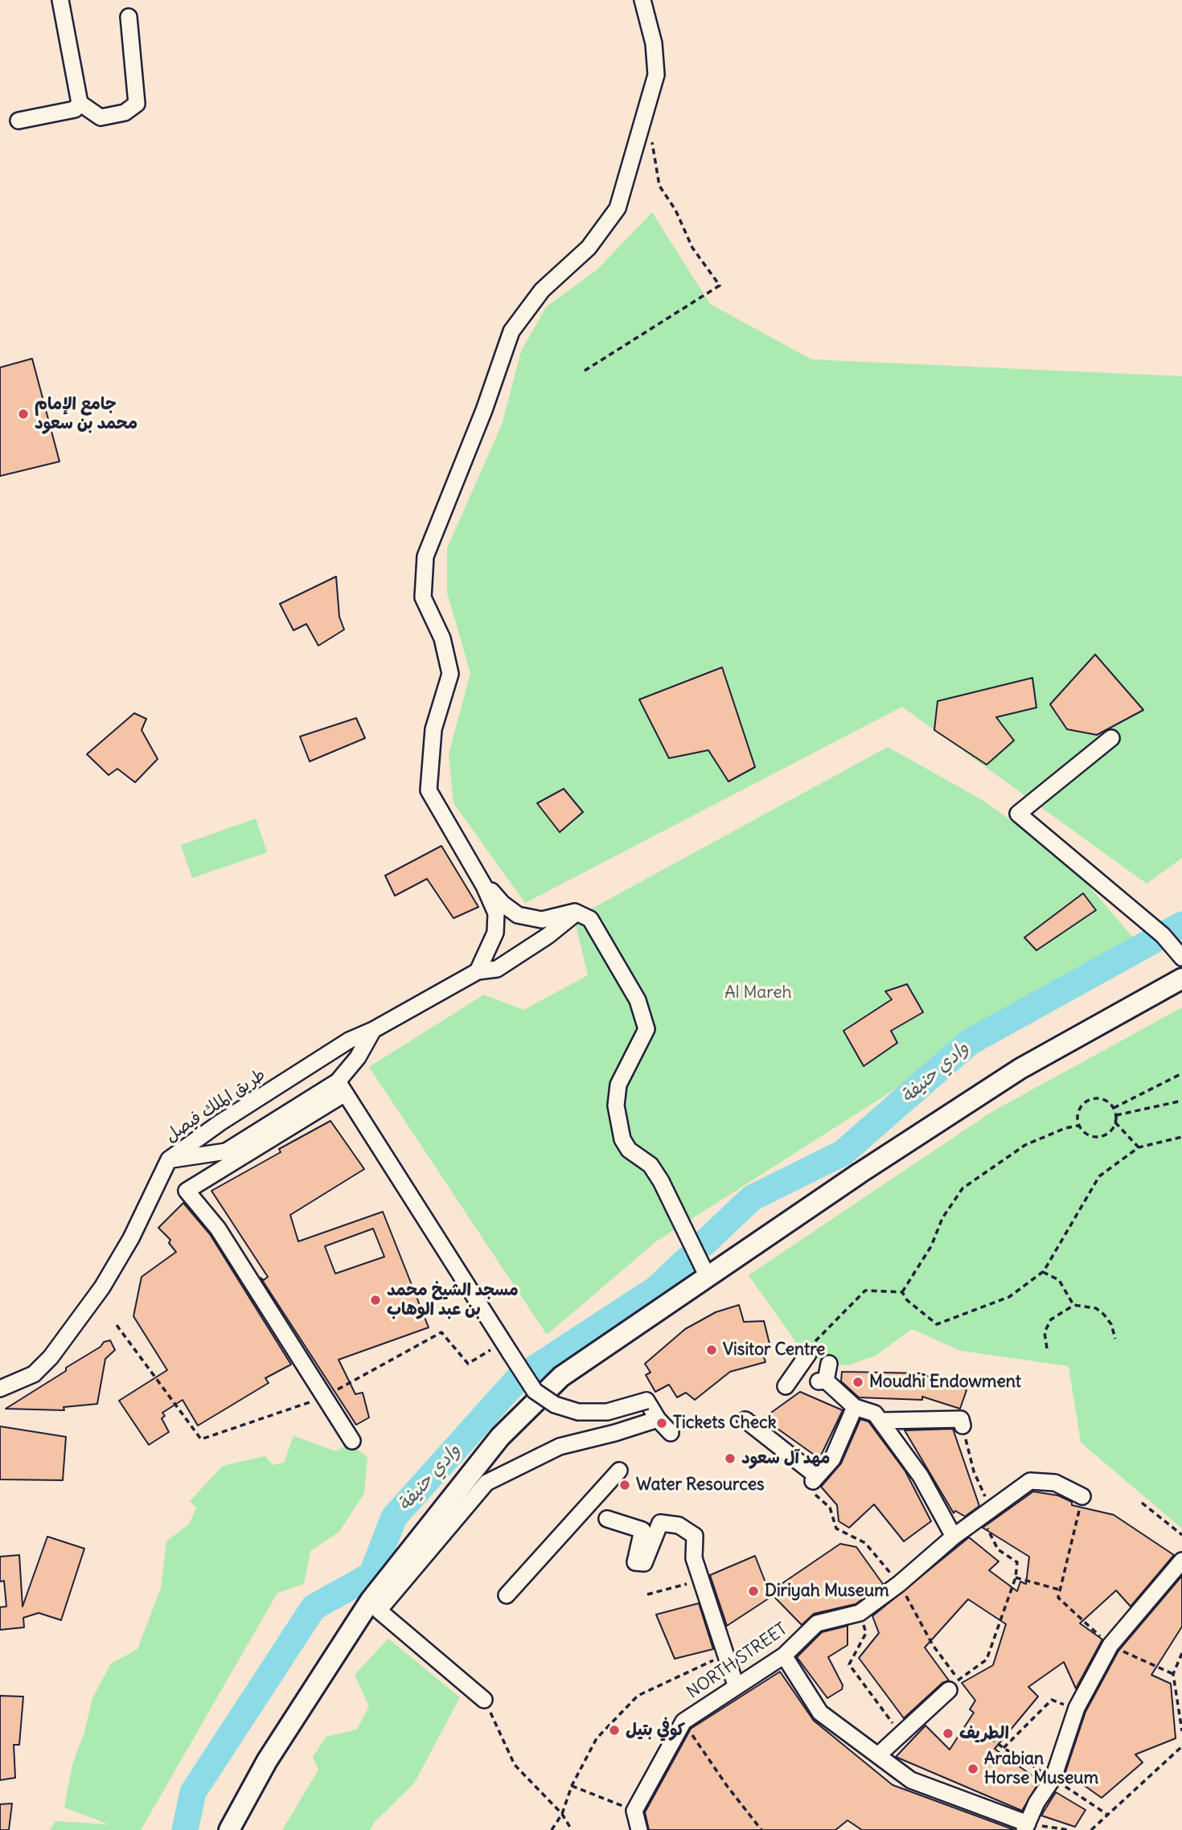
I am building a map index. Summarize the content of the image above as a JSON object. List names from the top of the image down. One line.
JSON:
{"streets":{"street":["طريق الملك فيصل","NORTH STREET"]},"water":["وادي حنيفة"],"parks":["Al Mareh"],"places":["جامع الإمام محمد بن سعود","مسجد الشيخ محمد بن عبد الوهاب","Visitor Centre","Moudhi Endowment","Tickets Check","مهد آل سعود","Water Resources","Diriyah Museum","كوفي بتيل","الطريف","Arabian Horse Museum"]}
